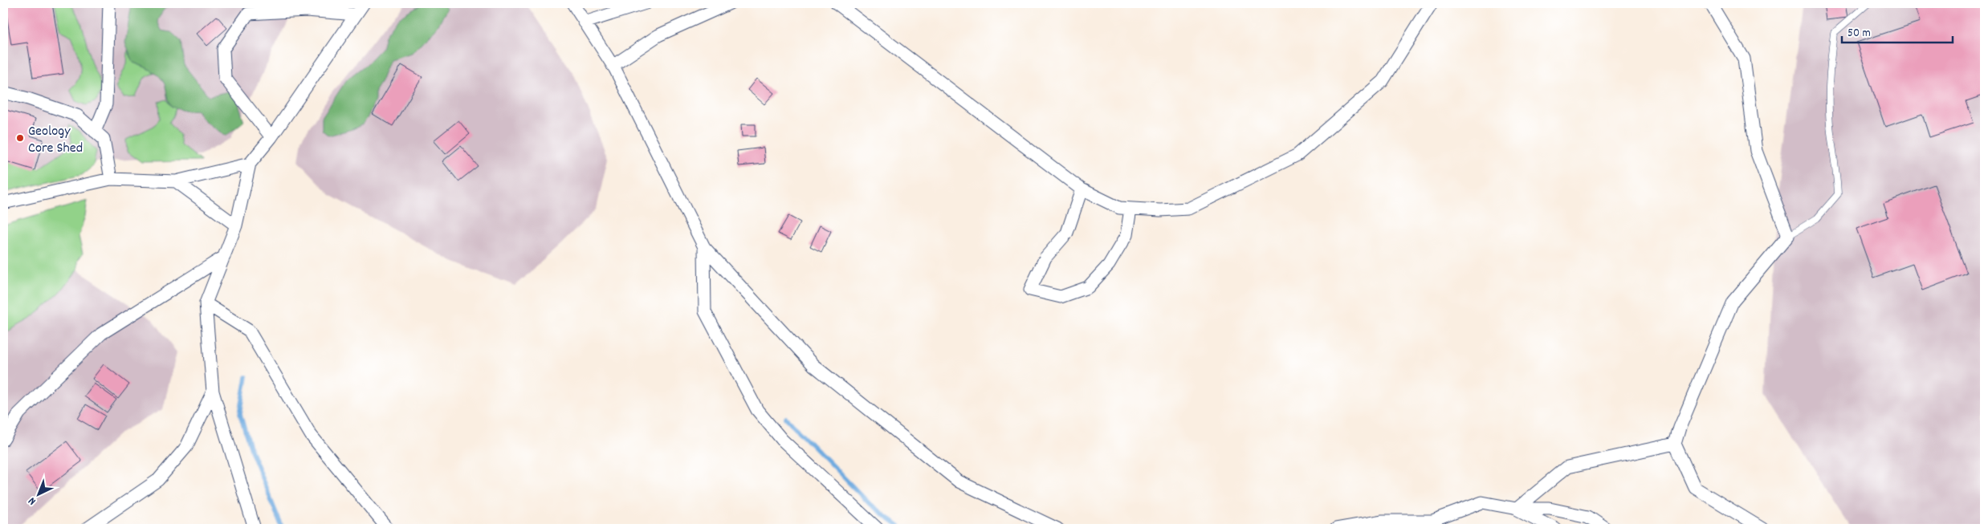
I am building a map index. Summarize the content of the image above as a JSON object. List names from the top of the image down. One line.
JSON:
{"places":["Geology Core Shed"],"scale_bar":"50 m","north":"bottom left"}
